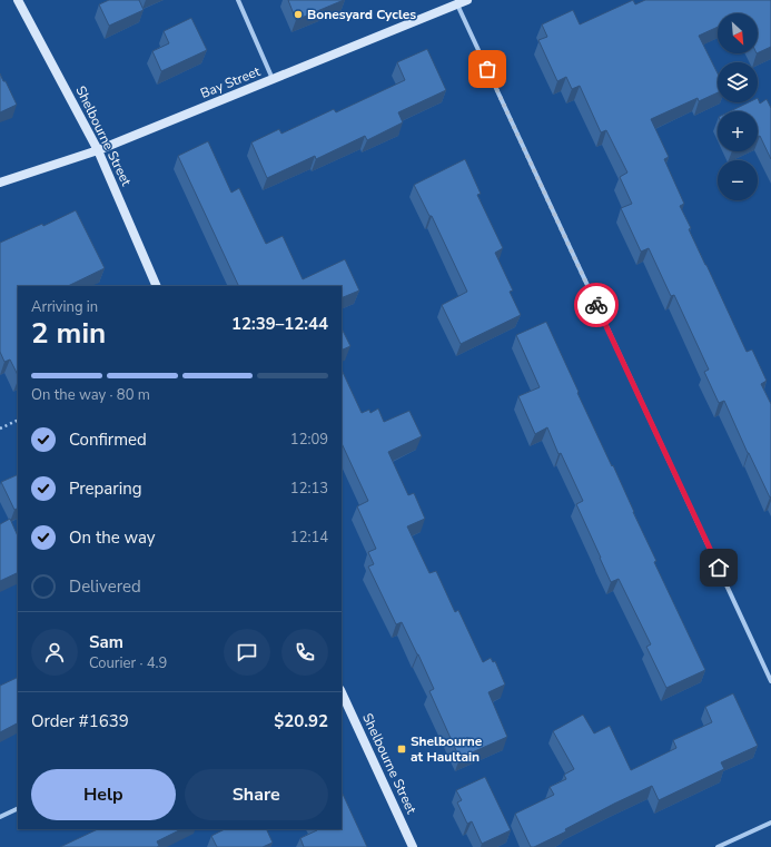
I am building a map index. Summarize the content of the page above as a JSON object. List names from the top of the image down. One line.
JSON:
{"streets":{"main road":["Bay Street","Shelbourne Street"]},"crossings":[["Bay Street","Shelbourne Street"]],"places":{"other":["Bonesyard Cycles"],"transit":["Shelbourne at Haultain"]},"north":"bottom right","page":{"map_buttons":["+","−"],"heading":["2 min","Arriving in","12:39–12:44"],"panel":["Sam","Courier · 4.9","Order #1639","$20.92"],"bar":"On the way · 80 m","list":[["Confirmed","12:09"],["Preparing","12:13"],["On the way","12:14"],"Delivered"],"buttons":["Help","Share"]}}
